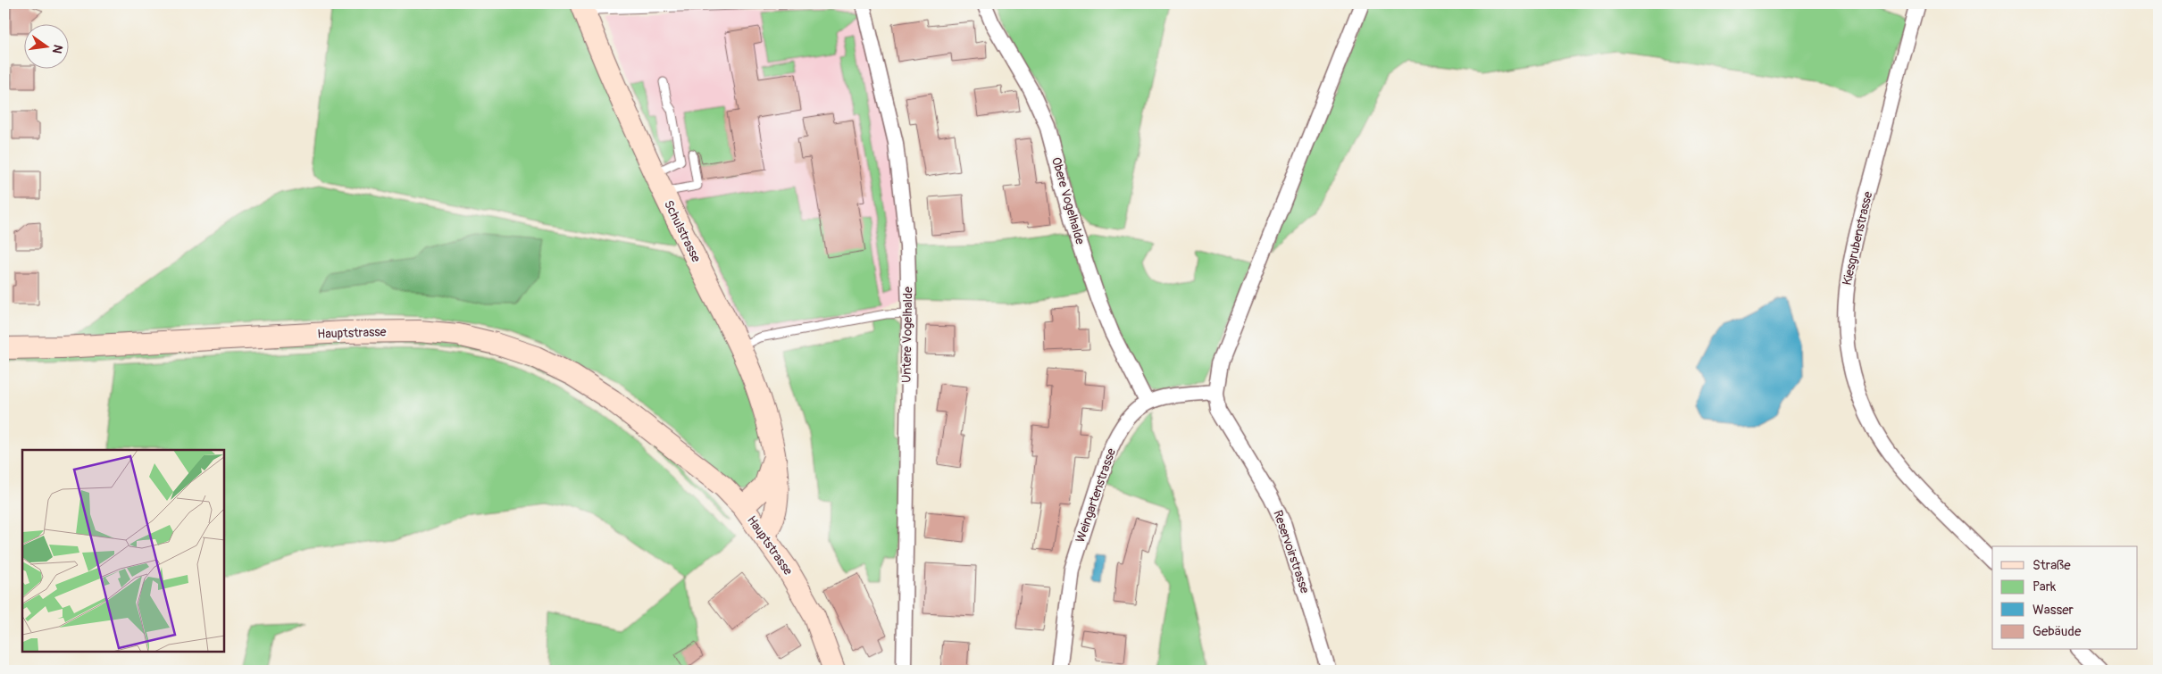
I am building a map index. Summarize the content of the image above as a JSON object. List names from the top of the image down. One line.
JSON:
{"streets":{"main road":["Schulstrasse","Hauptstrasse"],"street":["Obere Vogelhalde","Kiesgrubenstrasse","Untere Vogelhalde","Weingartenstrasse","Reservoirstrasse"]},"crossings":[["Obere Vogelhalde","Weingartenstrasse"],["Schulstrasse","Hauptstrasse"],["Weingartenstrasse","Reservoirstrasse"]],"legend":["Straße","Park","Wasser","Gebäude"],"north":"right"}
